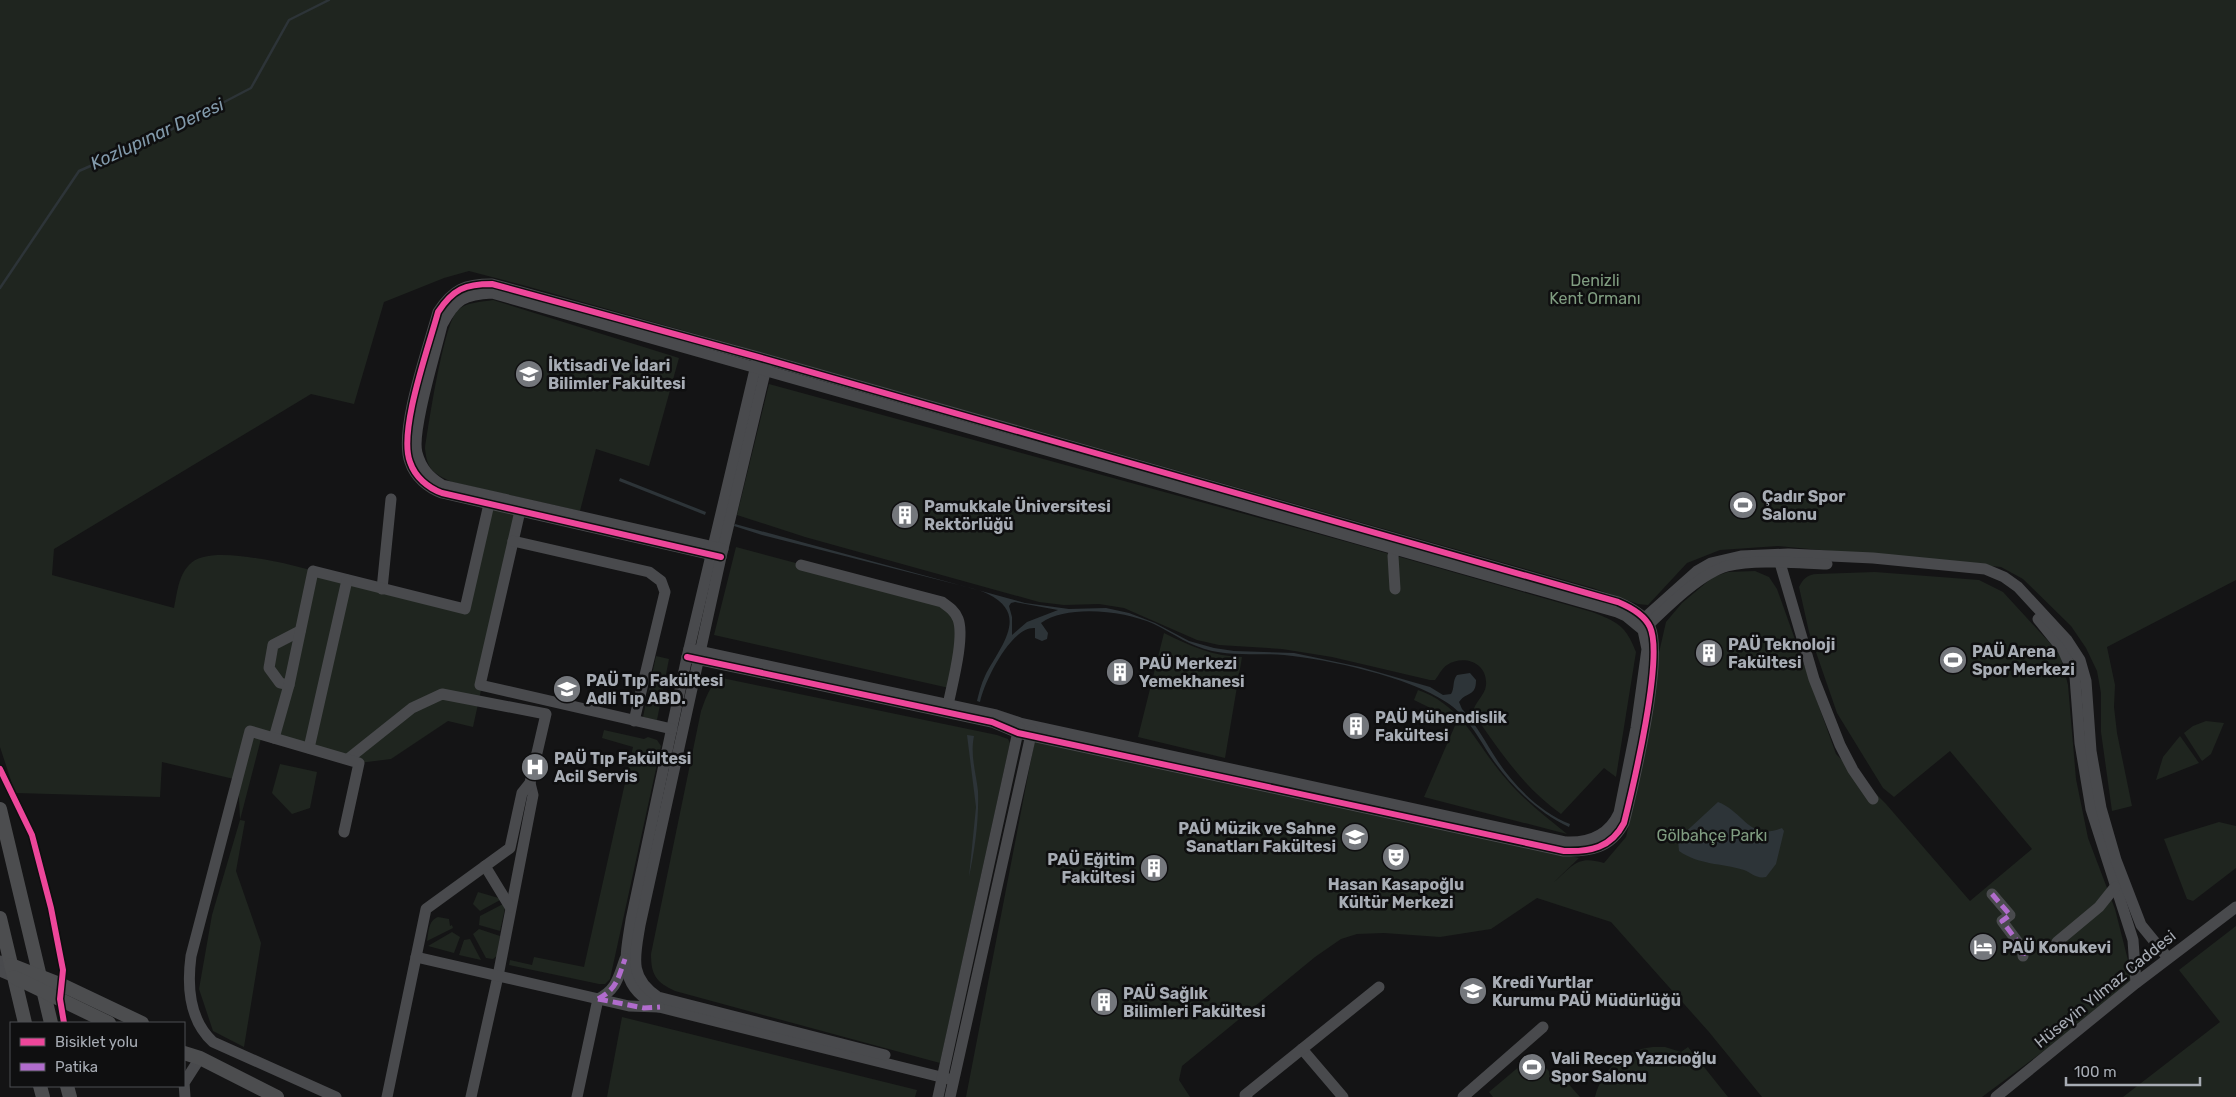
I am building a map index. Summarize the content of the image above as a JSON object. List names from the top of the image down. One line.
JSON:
{"streets":{"street":["Hüseyin Yılmaz Caddesi"]},"water":["Kozlupınar Deresi"],"parks":["Denizli Kent Ormanı","Gölbahçe Parkı"],"places":{"school or university":["İktisadi Ve İdari Bilimler Fakültesi","PAÜ Tıp Fakültesi Adli Tıp ABD.","PAÜ Müzik ve Sahne Sanatları Fakültesi","Kredi Yurtlar Kurumu PAÜ Müdürlüğü"],"sports":["Çadır Spor Salonu","PAÜ Arena Spor Merkezi","Vali Recep Yazıcıoğlu Spor Salonu"],"building":["Pamukkale Üniversitesi Rektörlüğü","PAÜ Teknoloji Fakültesi","PAÜ Merkezi Yemekhanesi","PAÜ Mühendislik Fakültesi","PAÜ Eğitim Fakültesi","PAÜ Sağlık Bilimleri Fakültesi"],"hospital":["PAÜ Tıp Fakültesi Acil Servis"],"theatre":["Hasan Kasapoğlu Kültür Merkezi"],"hotel":["PAÜ Konukevi"]},"legend":["Bisiklet yolu","Patika"],"scale_bar":"100 m"}
